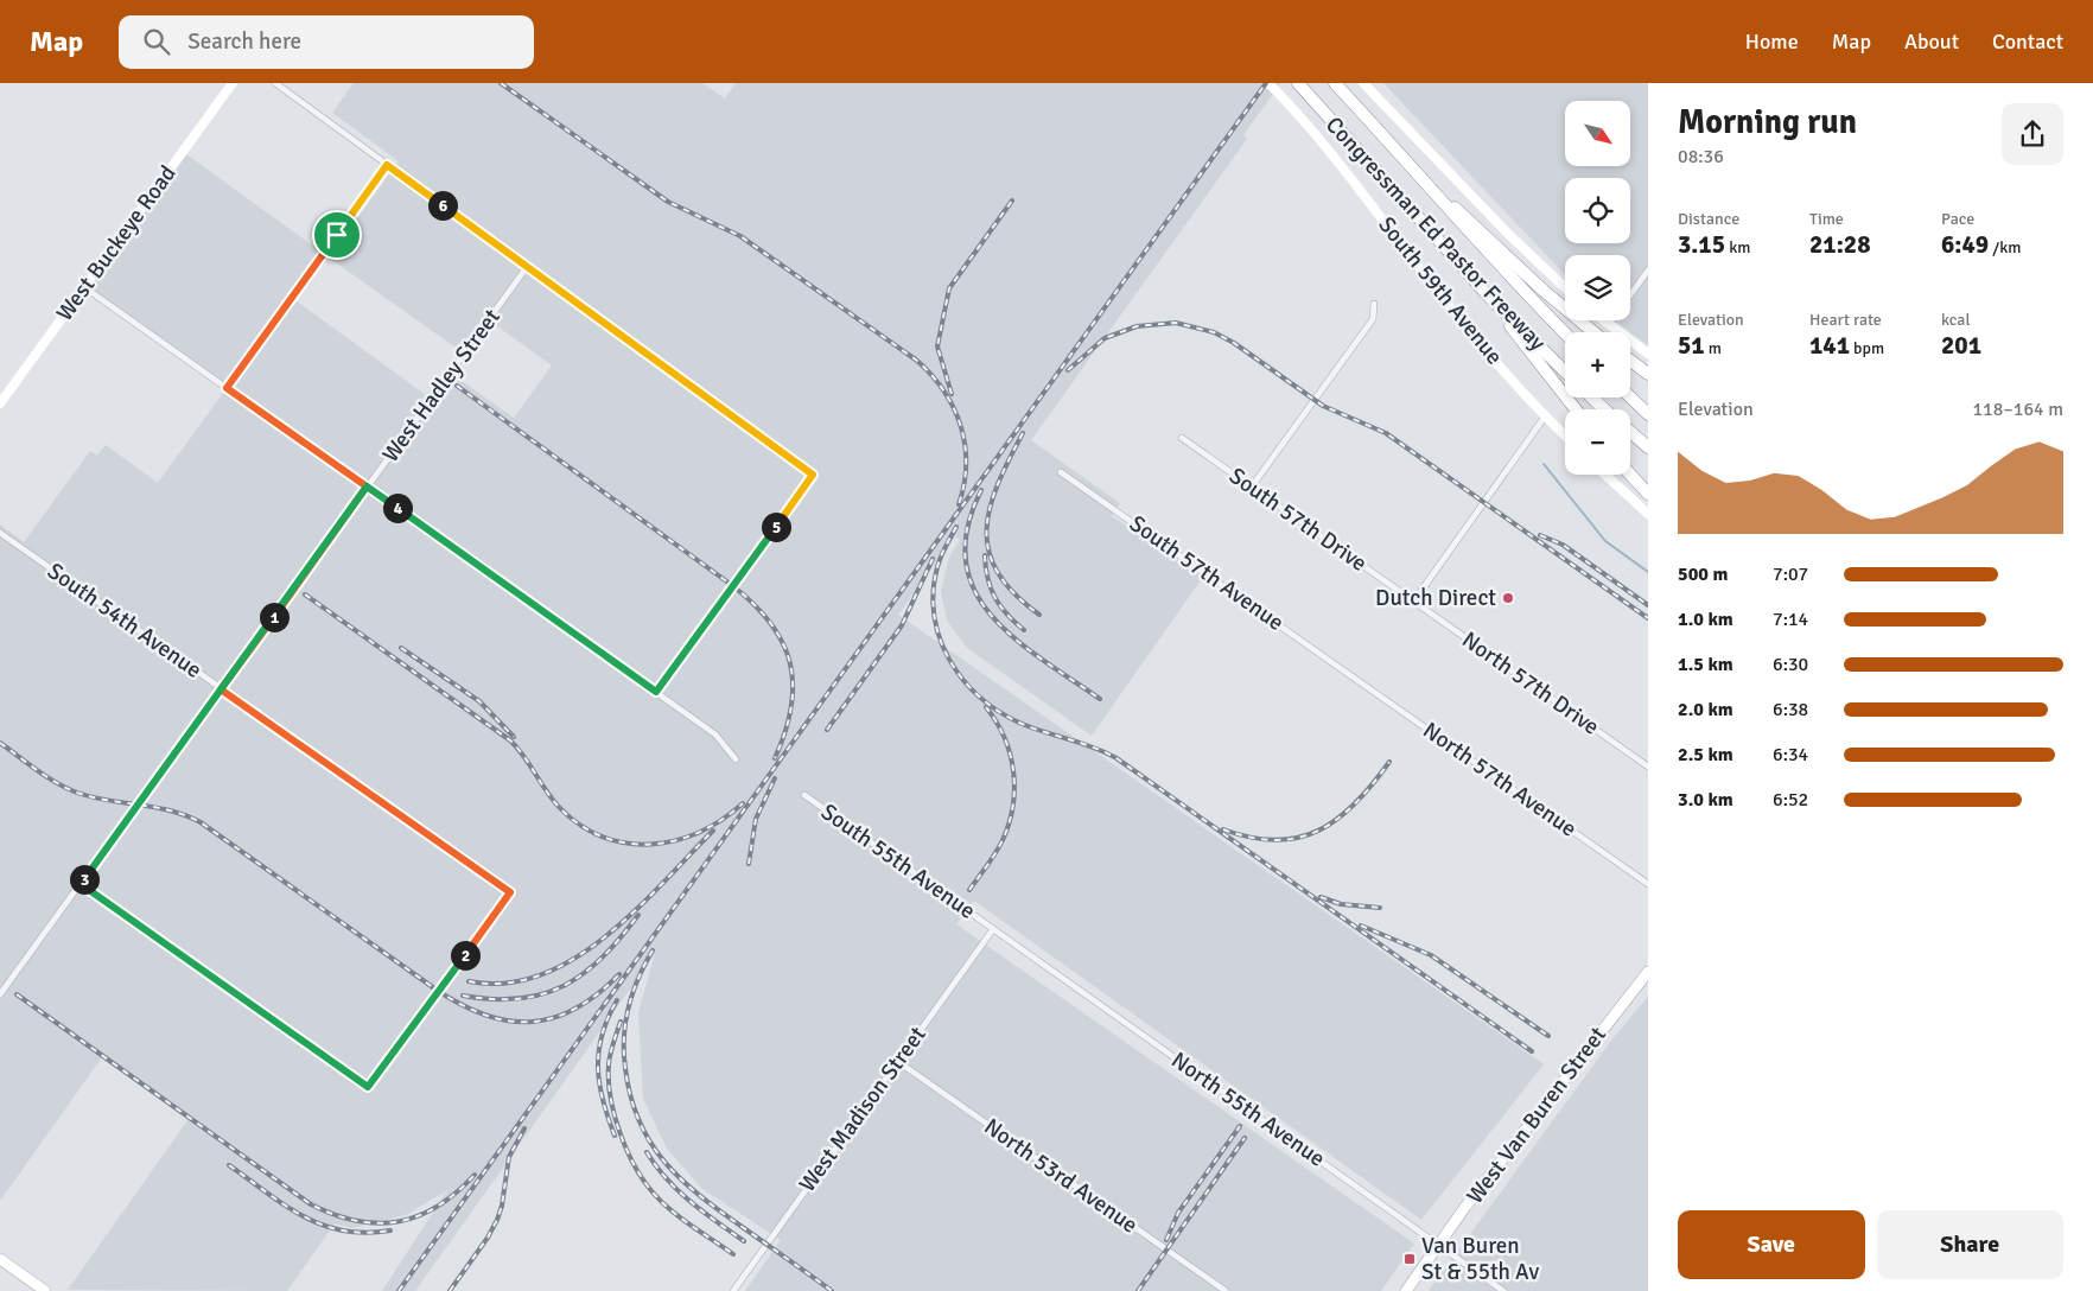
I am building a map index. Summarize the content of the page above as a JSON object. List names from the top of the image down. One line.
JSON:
{"streets":{"highway":["Congressman Ed Pastor Freeway"],"main road":["West Buckeye Road","South 59th Avenue","West Van Buren Street"],"street":["West Hadley Street","South 57th Drive","South 57th Avenue","South 54th Avenue","North 57th Drive","North 57th Avenue","South 55th Avenue","West Madison Street","North 55th Avenue","North 53rd Avenue"]},"crossings":[["West Hadley Street","South 54th Avenue"],["South 57th Drive","North 57th Drive"],["South 57th Avenue","North 57th Avenue"],["South 55th Avenue","West Madison Street"],["South 55th Avenue","North 55th Avenue"],["West Madison Street","North 55th Avenue"],["West Madison Street","North 53rd Avenue"],["North 55th Avenue","West Van Buren Street"]],"places":{"other":["Dutch Direct"],"transit":["Van Buren St & 55th Av"]},"north":"bottom right","page":{"header":"Map","search":"Search here","nav":["Home","Map","About","Contact"],"heading":["Morning run","08:36"],"map_buttons":["+","−"],"stats":[["Distance","3.15 km"],["Time","21:28"],["Pace","6:49 /km"],["Elevation","51 m"],["Heart rate","141 bpm"],["kcal","201"]],"pins":["6","4","5","1","3","2"],"chart":["Elevation","118–164 m"],"list":[{"name":"500 m","note":"7:07"},{"name":"1.0 km","note":"7:14"},{"name":"1.5 km","note":"6:30"},{"name":"2.0 km","note":"6:38"},{"name":"2.5 km","note":"6:34"},{"name":"3.0 km","note":"6:52"}],"buttons":["Save","Share"]}}
